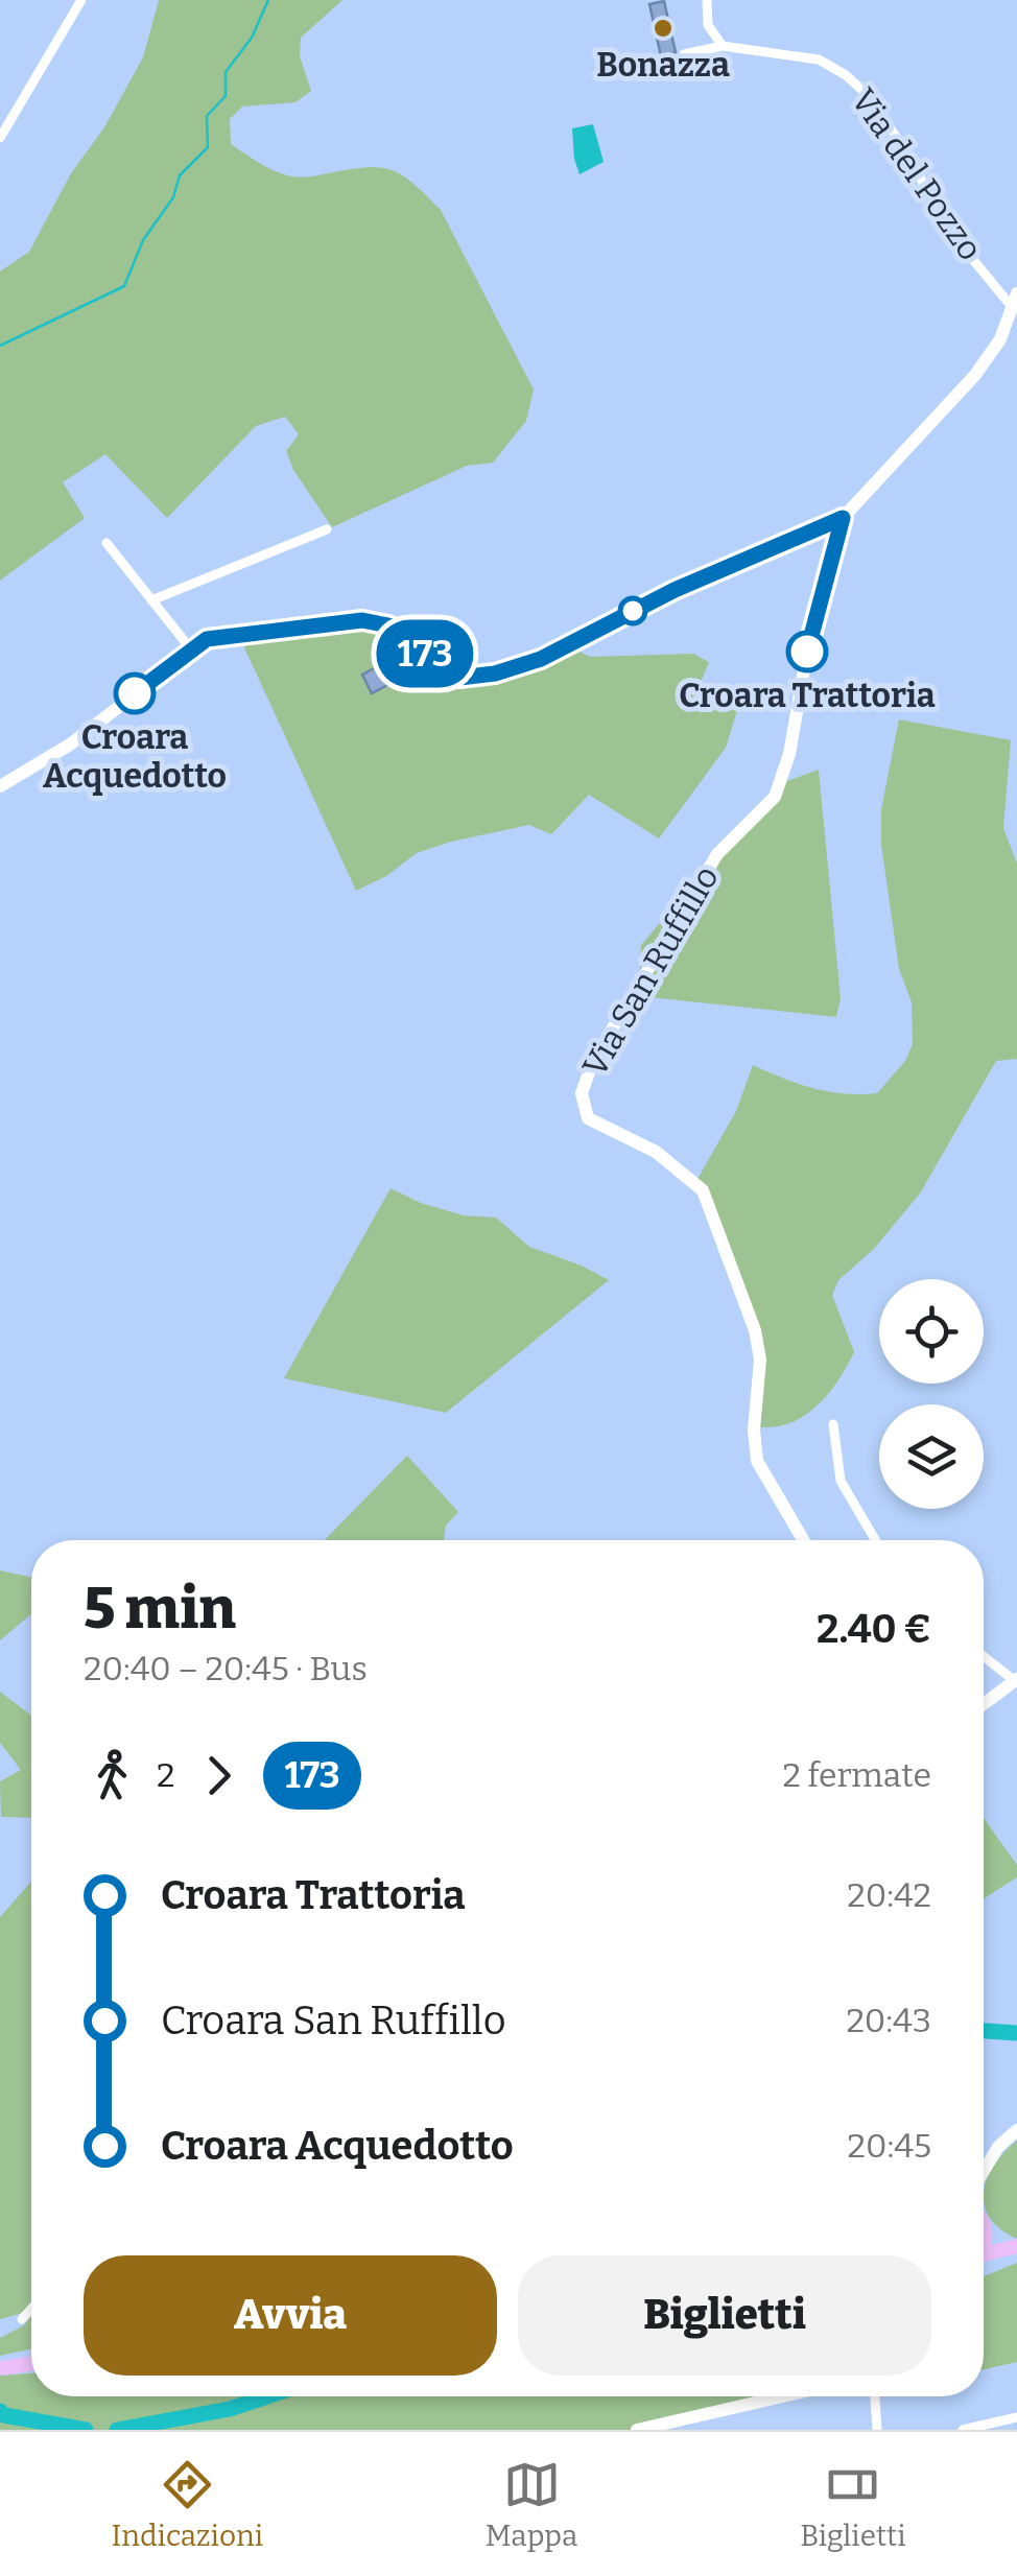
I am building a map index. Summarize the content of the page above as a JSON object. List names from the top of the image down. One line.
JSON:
{"streets":{"street":["Via del Pozzo","Via San Ruffillo"]},"places":["Bonazza","Croara Trattoria","Croara Acquedotto"],"lines":["bus line 173"],"page":{"on_map":"173","heading":["5 min","20:40 – 20:45 · Bus","2.40 €"],"legs":["2","173","2 fermate"],"list":[{"name":"Croara Trattoria","value":"20:42"},{"name":"Croara San Ruffillo","value":"20:43"},{"name":"Croara Acquedotto","value":"20:45"}],"buttons":["Avvia","Biglietti"],"tabs":["Indicazioni","Mappa","Biglietti"]}}
